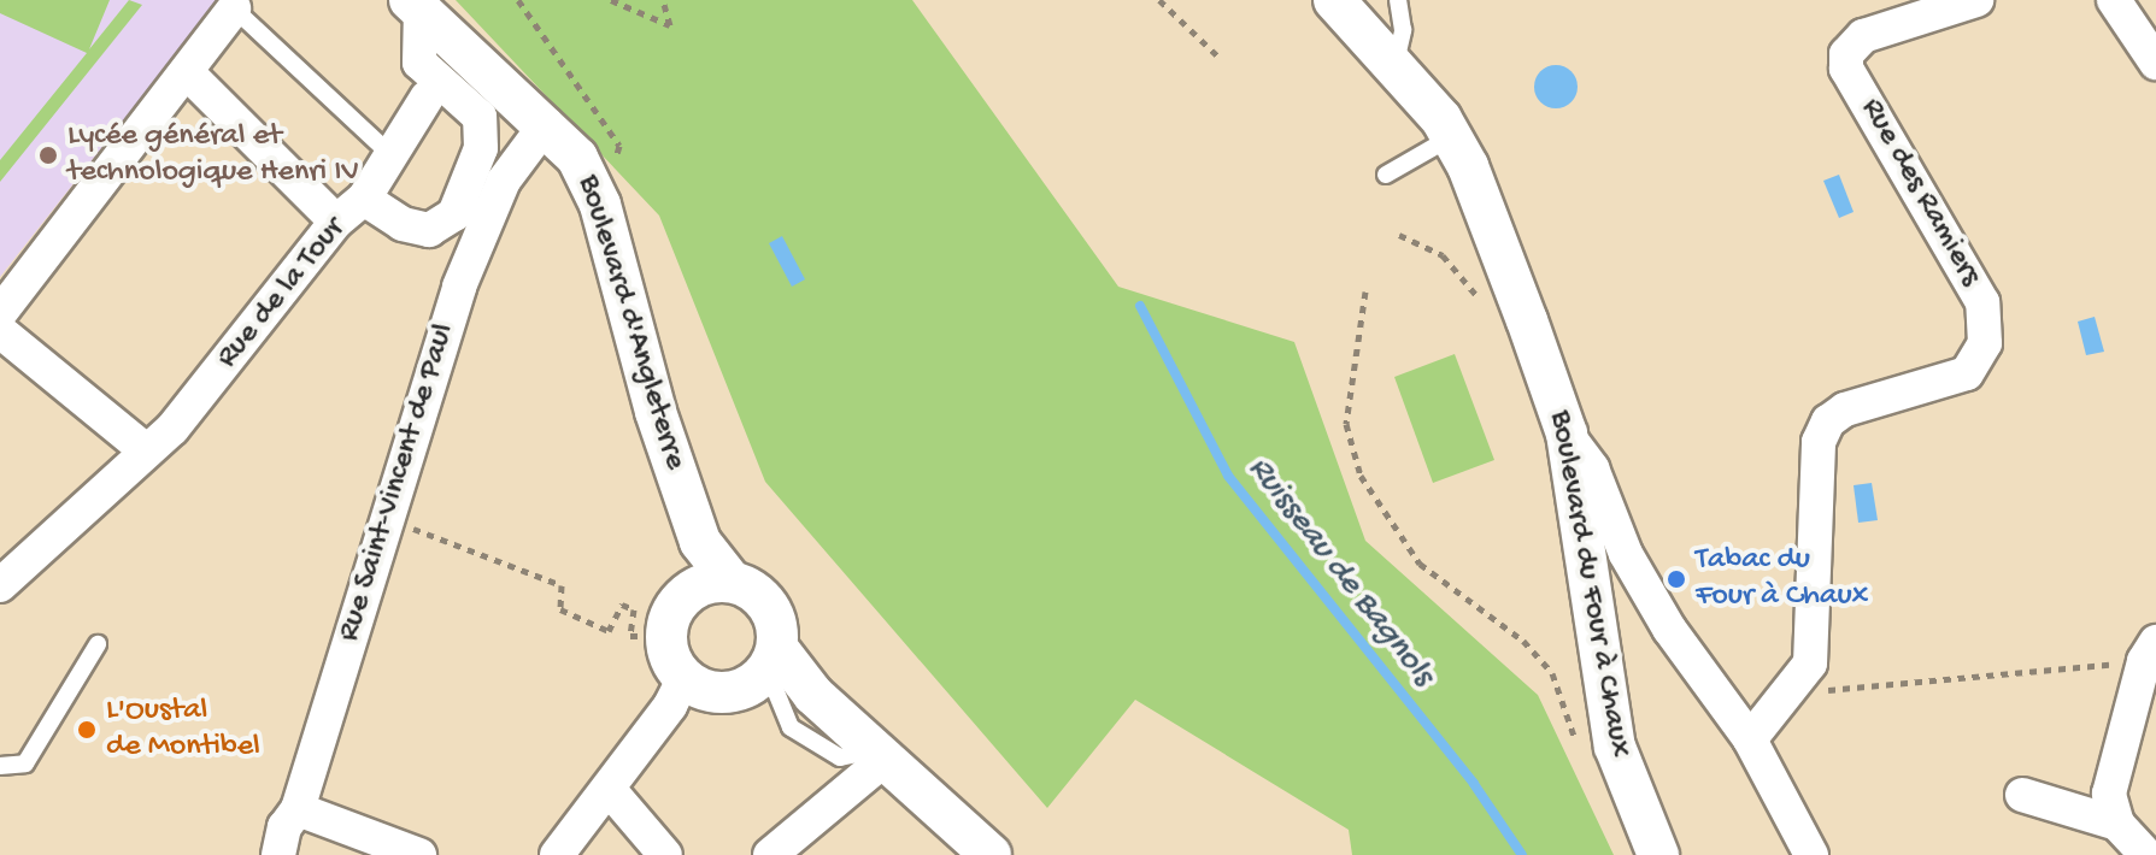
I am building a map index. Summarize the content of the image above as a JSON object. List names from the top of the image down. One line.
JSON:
{"streets":{"street":["Rue des Ramiers","Rue de la Tour","Boulevard d'Angleterre","Rue Saint-Vincent de Paul","Boulevard du Four à Chaux"]},"crossings":[["Rue de la Tour","Boulevard d'Angleterre"],["Boulevard d'Angleterre","Rue Saint-Vincent de Paul"]],"water":["Ruisseau de Bagnols"],"places":["Lycée général et technologique Henri IV","Tabac du Four à Chaux","L'Oustal de Montibel"]}
